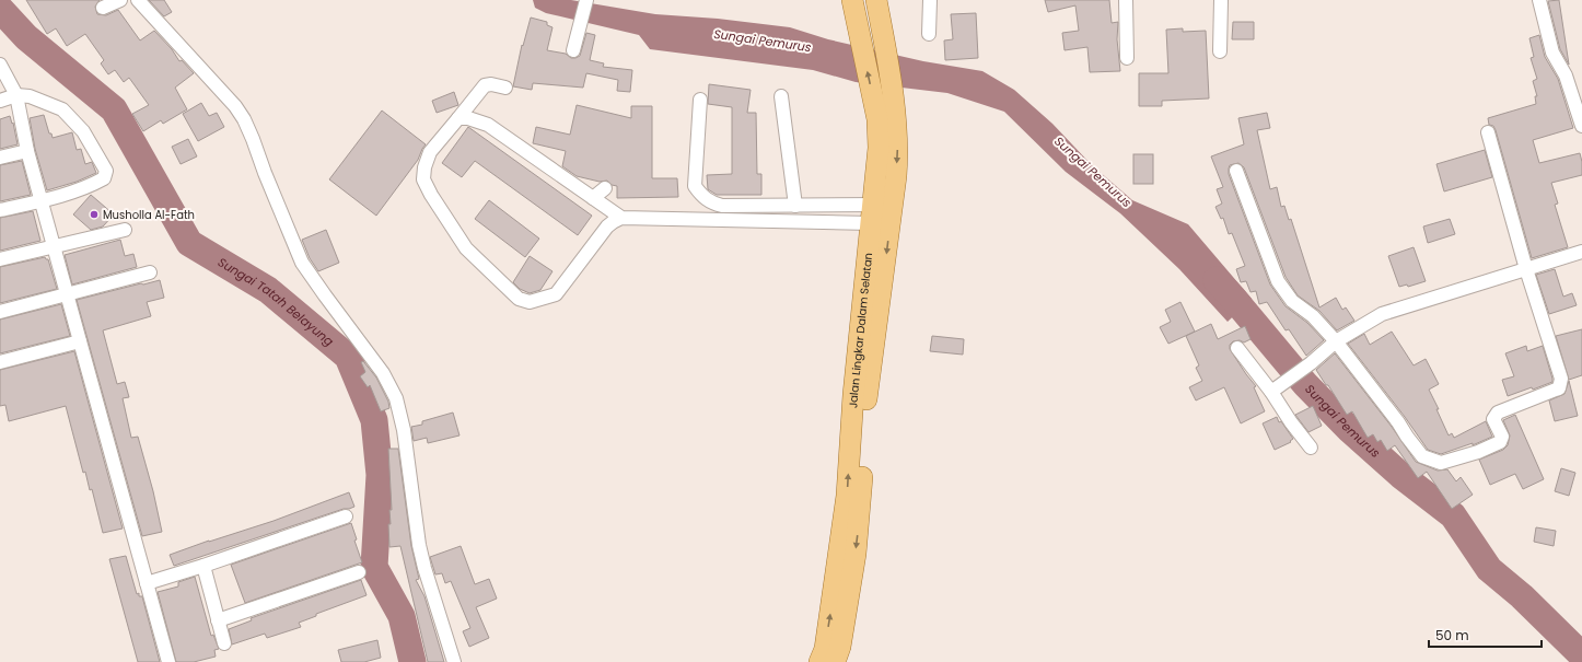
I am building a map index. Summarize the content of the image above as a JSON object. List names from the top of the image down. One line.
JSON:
{"streets":{"main road":["Jalan Lingkar Dalam Selatan"]},"water":["Sungai Pemurus","Sungai Tatah Belayung"],"places":["Musholla Al-Fath"],"scale_bar":"50 m"}
